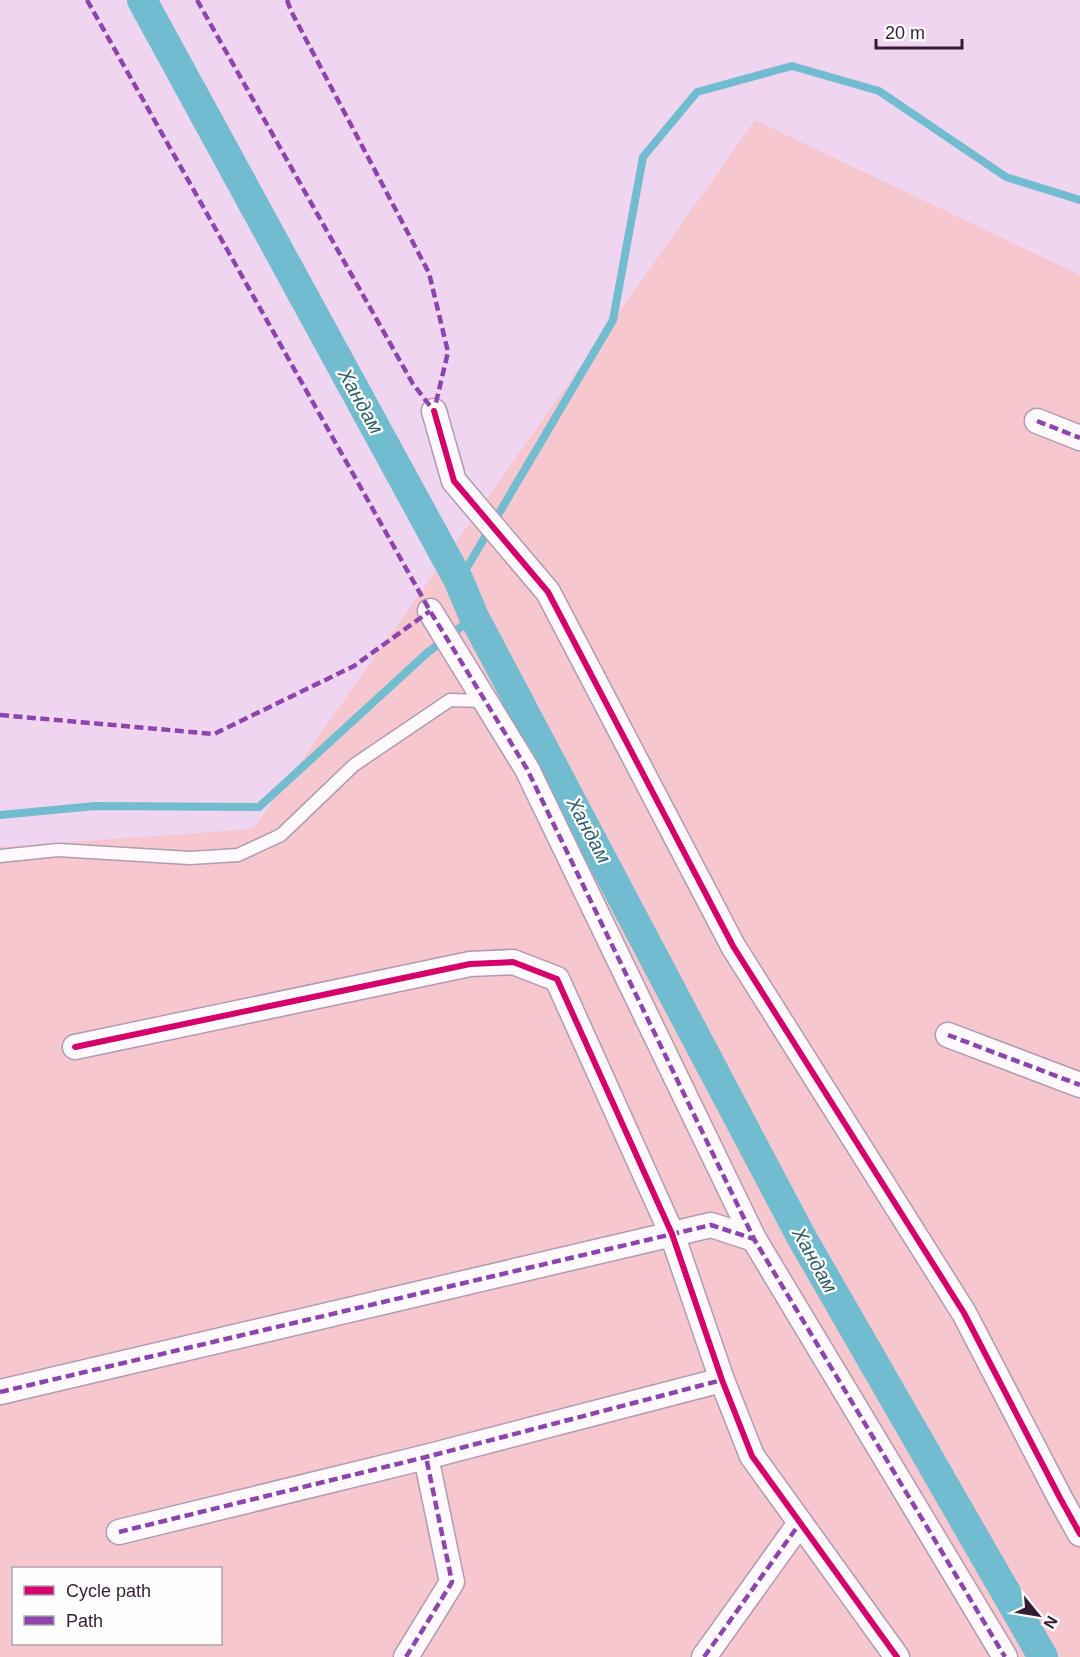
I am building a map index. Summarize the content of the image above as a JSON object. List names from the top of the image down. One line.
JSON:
{"water":["Хандам"],"legend":["Cycle path","Path"],"scale_bar":"20 m","north":"bottom right"}
